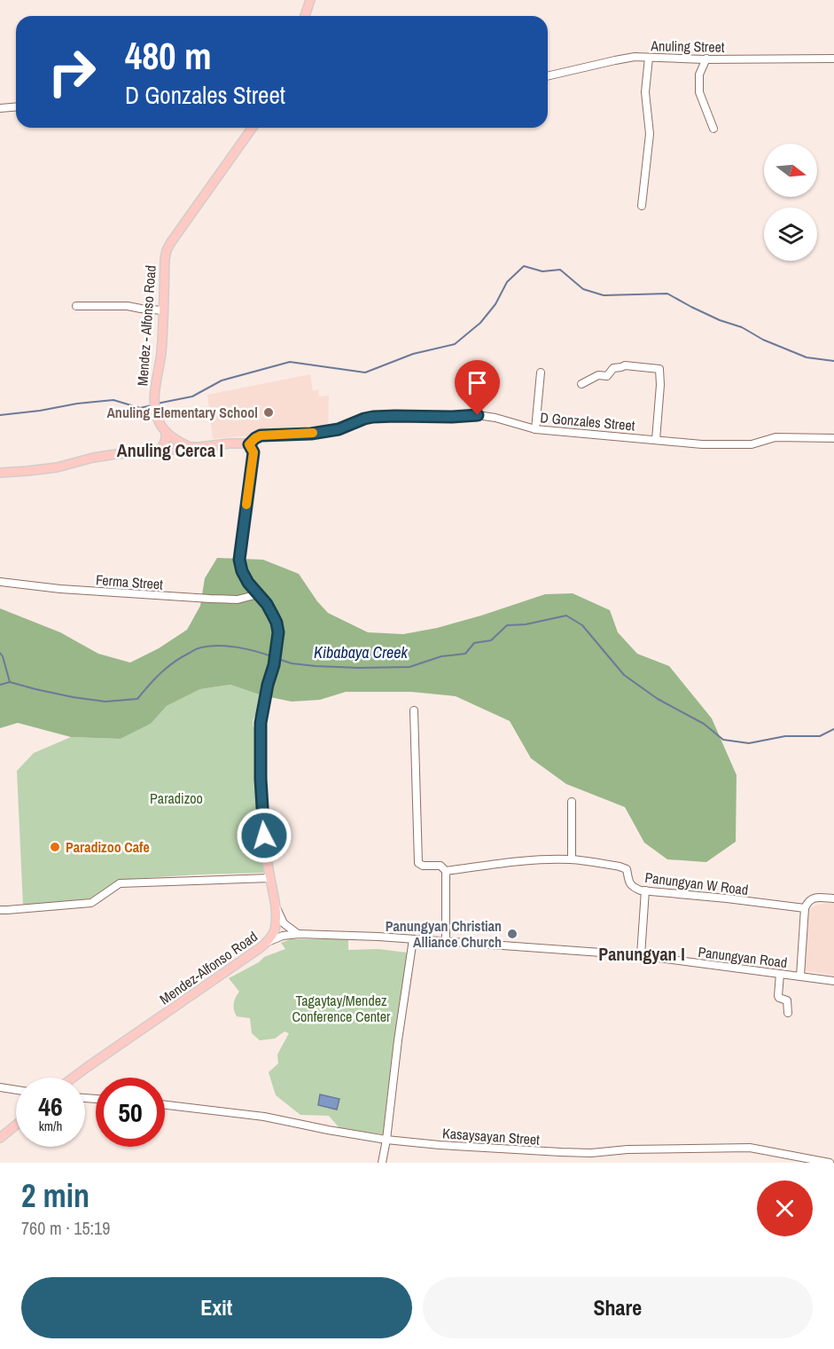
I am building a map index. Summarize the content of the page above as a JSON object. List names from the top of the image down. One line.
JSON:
{"streets":{"main road":["Mendez - Alfonso Road","Mendez-Alfonso Road"],"street":["Anuling Street","D Gonzales Street","Ferma Street","Panungyan W Road","Panungyan Road","Kasaysayan Street"]},"crossings":[["D Gonzales Street","Mendez-Alfonso Road"],["Ferma Street","Mendez-Alfonso Road"],["Panungyan Road","Mendez-Alfonso Road"]],"districts":["Anuling Cerca I","Panungyan I"],"water":["Kibabaya Creek"],"parks":["Paradizoo","Tagaytay/Mendez Conference Center"],"places":["Anuling Elementary School","Paradizoo Cafe","Panungyan Christian Alliance Church"],"north":"right","page":{"turn":["480 m","D Gonzales Street"],"speed":"46 km/h","limit":"50","heading":["2 min","760 m · 15:19"],"buttons":["Exit","Share"]}}
